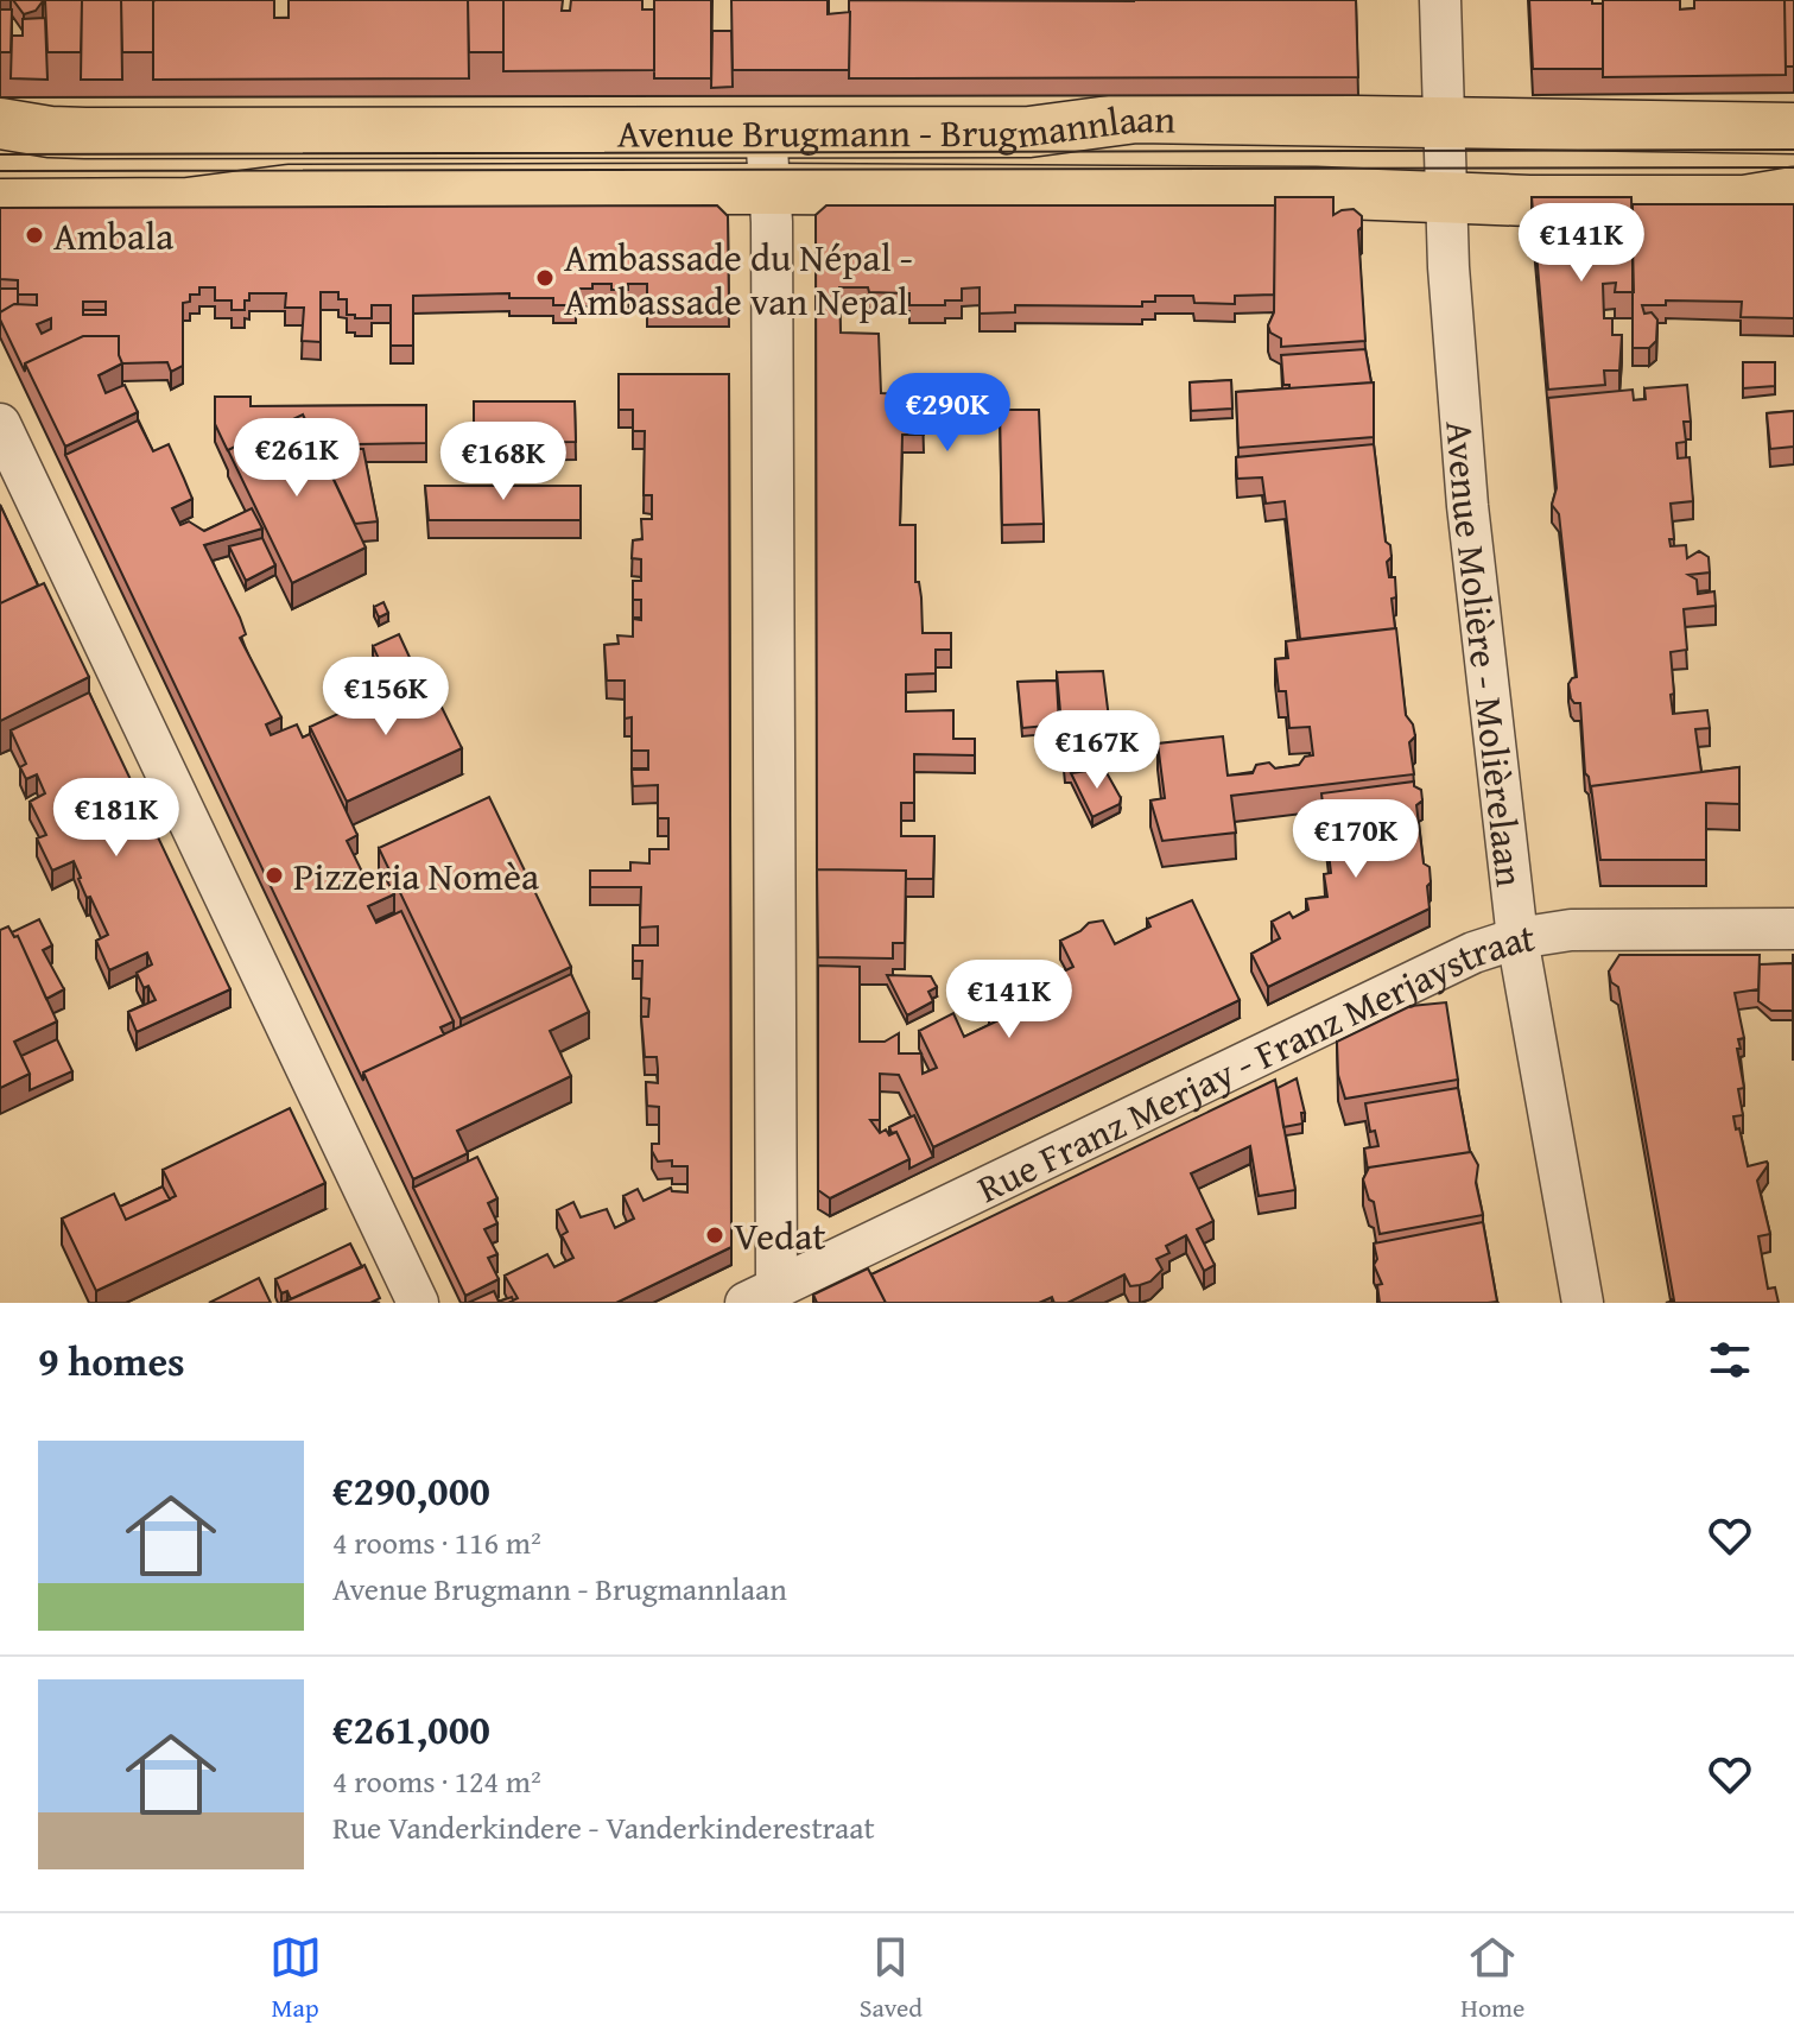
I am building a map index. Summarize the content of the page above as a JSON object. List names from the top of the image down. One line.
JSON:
{"streets":{"main road":["Avenue Brugmann - Brugmannlaan"],"street":["Avenue Molière - Molièrelaan","Rue Franz Merjay - Franz Merjaystraat"]},"crossings":[["Avenue Brugmann - Brugmannlaan","Avenue Molière - Molièrelaan"],["Avenue Molière - Molièrelaan","Rue Franz Merjay - Franz Merjaystraat"]],"places":["Ambala","Ambassade du Népal - Ambassade van Nepal","Pizzeria Nomèa","Vedat"],"page":{"price":["€141K","€290K","€261K","€168K","€156K","€167K","€181K","€170K","€141K"],"heading":"9 homes","list":[{"name":"€290,000","note":"4 rooms · 116 m² · Avenue Brugmann - Brugmannlaan"},{"name":"€261,000","note":"4 rooms · 124 m² · Rue Vanderkindere - Vanderkinderestraat"}],"tabs":["Map","Saved","Home"]}}
